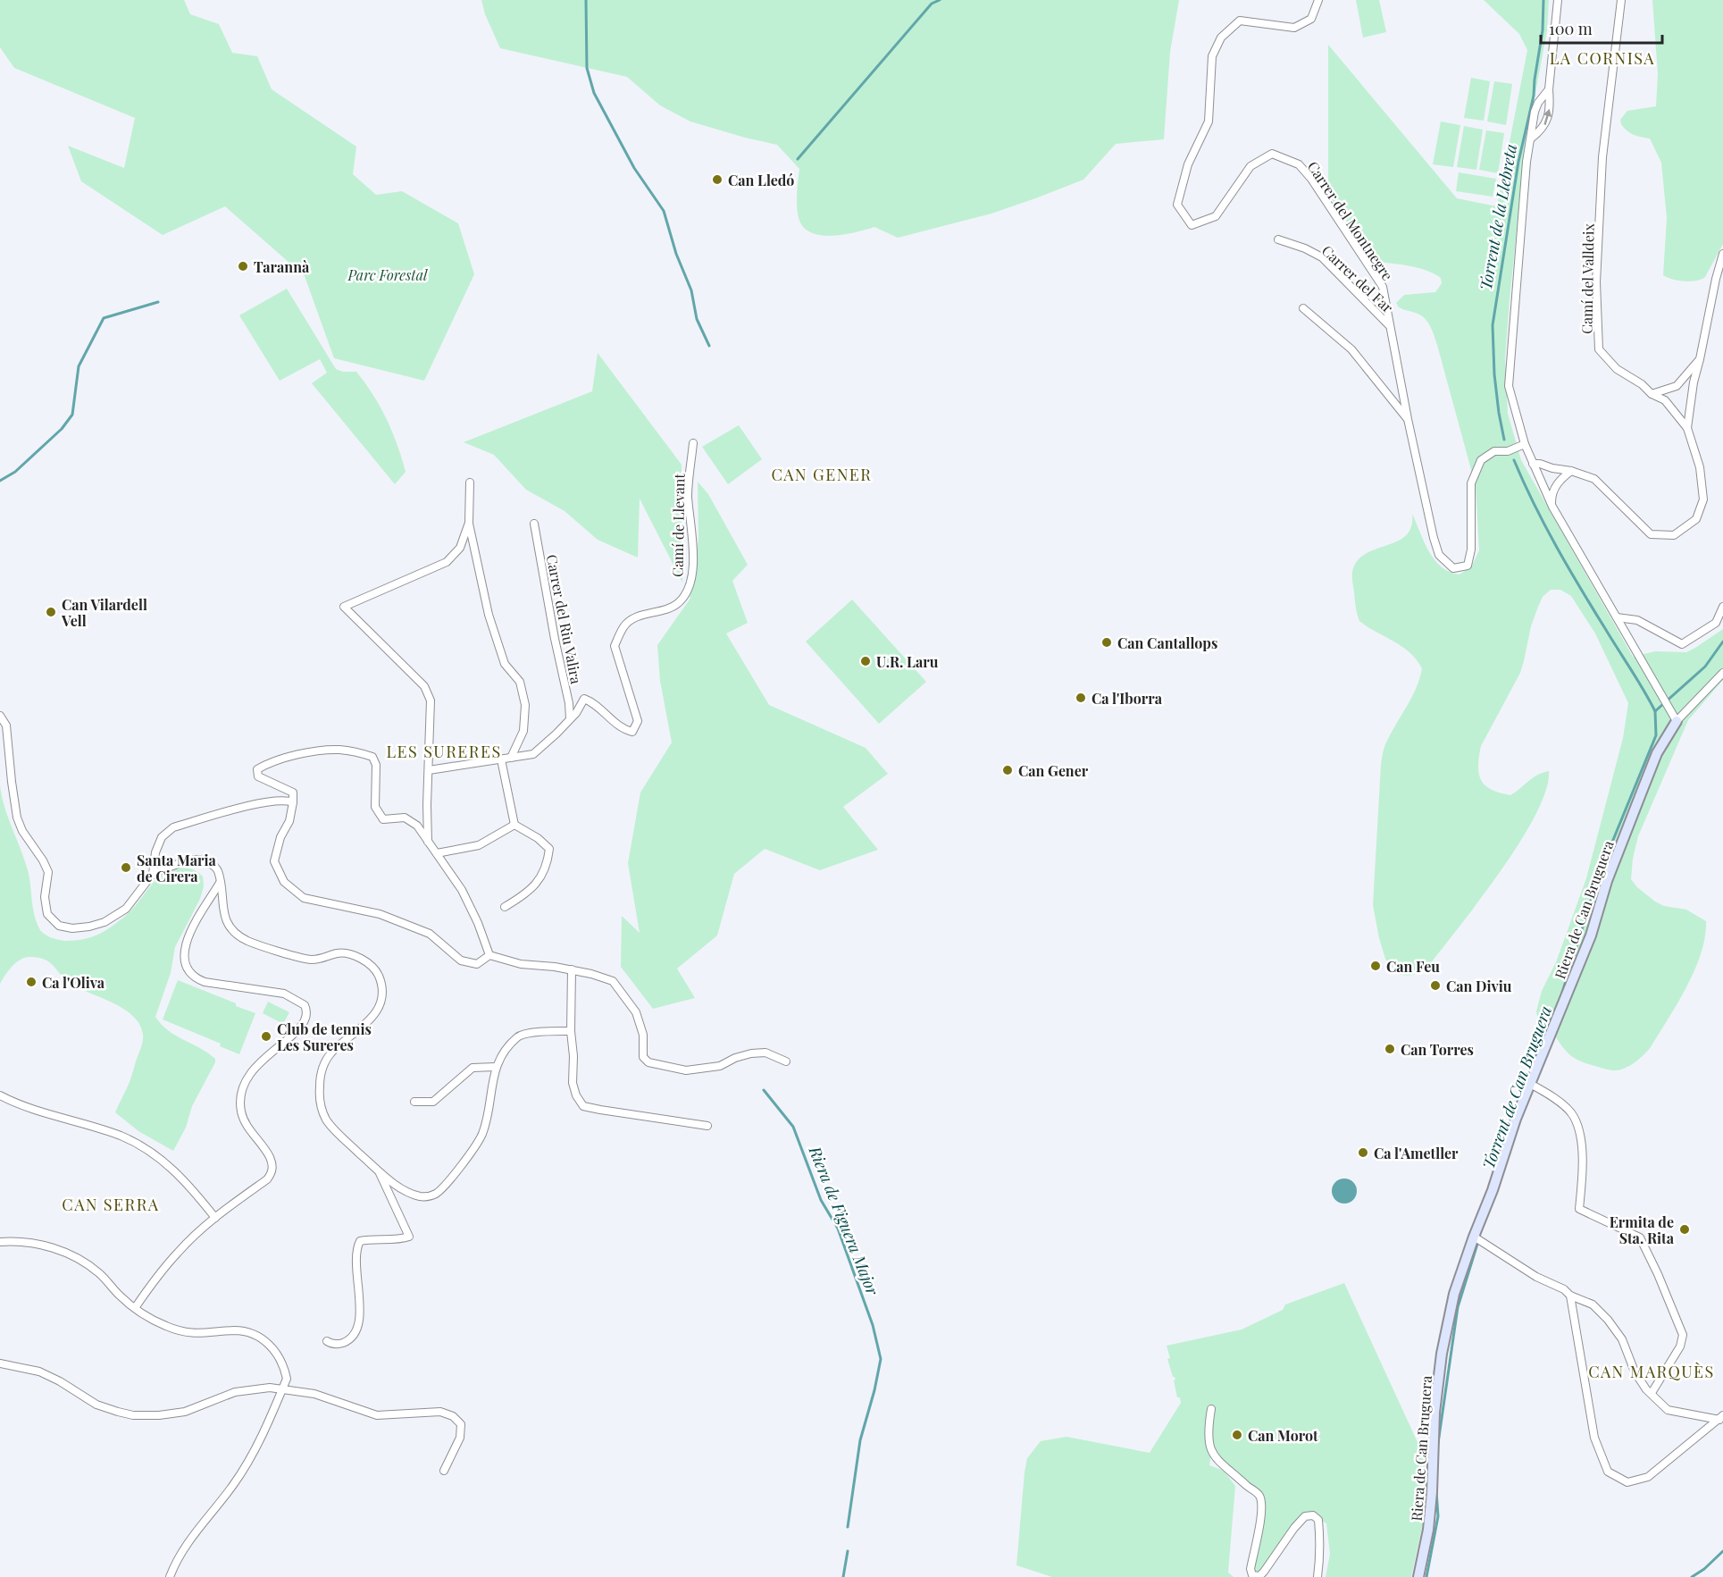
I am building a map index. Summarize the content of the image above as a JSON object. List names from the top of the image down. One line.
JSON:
{"streets":{"street":["Carrer del Montnegre","Carrer del Far","Camí del Valldeix","Camí de Llevant","Carrer del Riu Valira","Riera de Can Bruguera"]},"crossings":[["Carrer del Montnegre","Carrer del Far"],["Camí de Llevant","Carrer del Riu Valira"]],"districts":["LA CORNISA","CAN GENER","LES SURERES","CAN SERRA","CAN MARQUÈS"],"water":["Torrent de la Llebreta","Torrent de Can Bruguera","Riera de Figuera Major"],"parks":["Parc Forestal"],"places":["Can Lledó","Tarannà","Can Vilardell Vell","Can Cantallops","U.R. Laru","Ca l'Iborra","Can Gener","Santa Maria de Cirera","Can Feu","Ca l'Oliva","Can Diviu","Club de tennis Les Sureres","Can Torres","Ca l'Ametller","Ermita de Sta. Rita","Can Morot"],"scale_bar":"100 m"}
